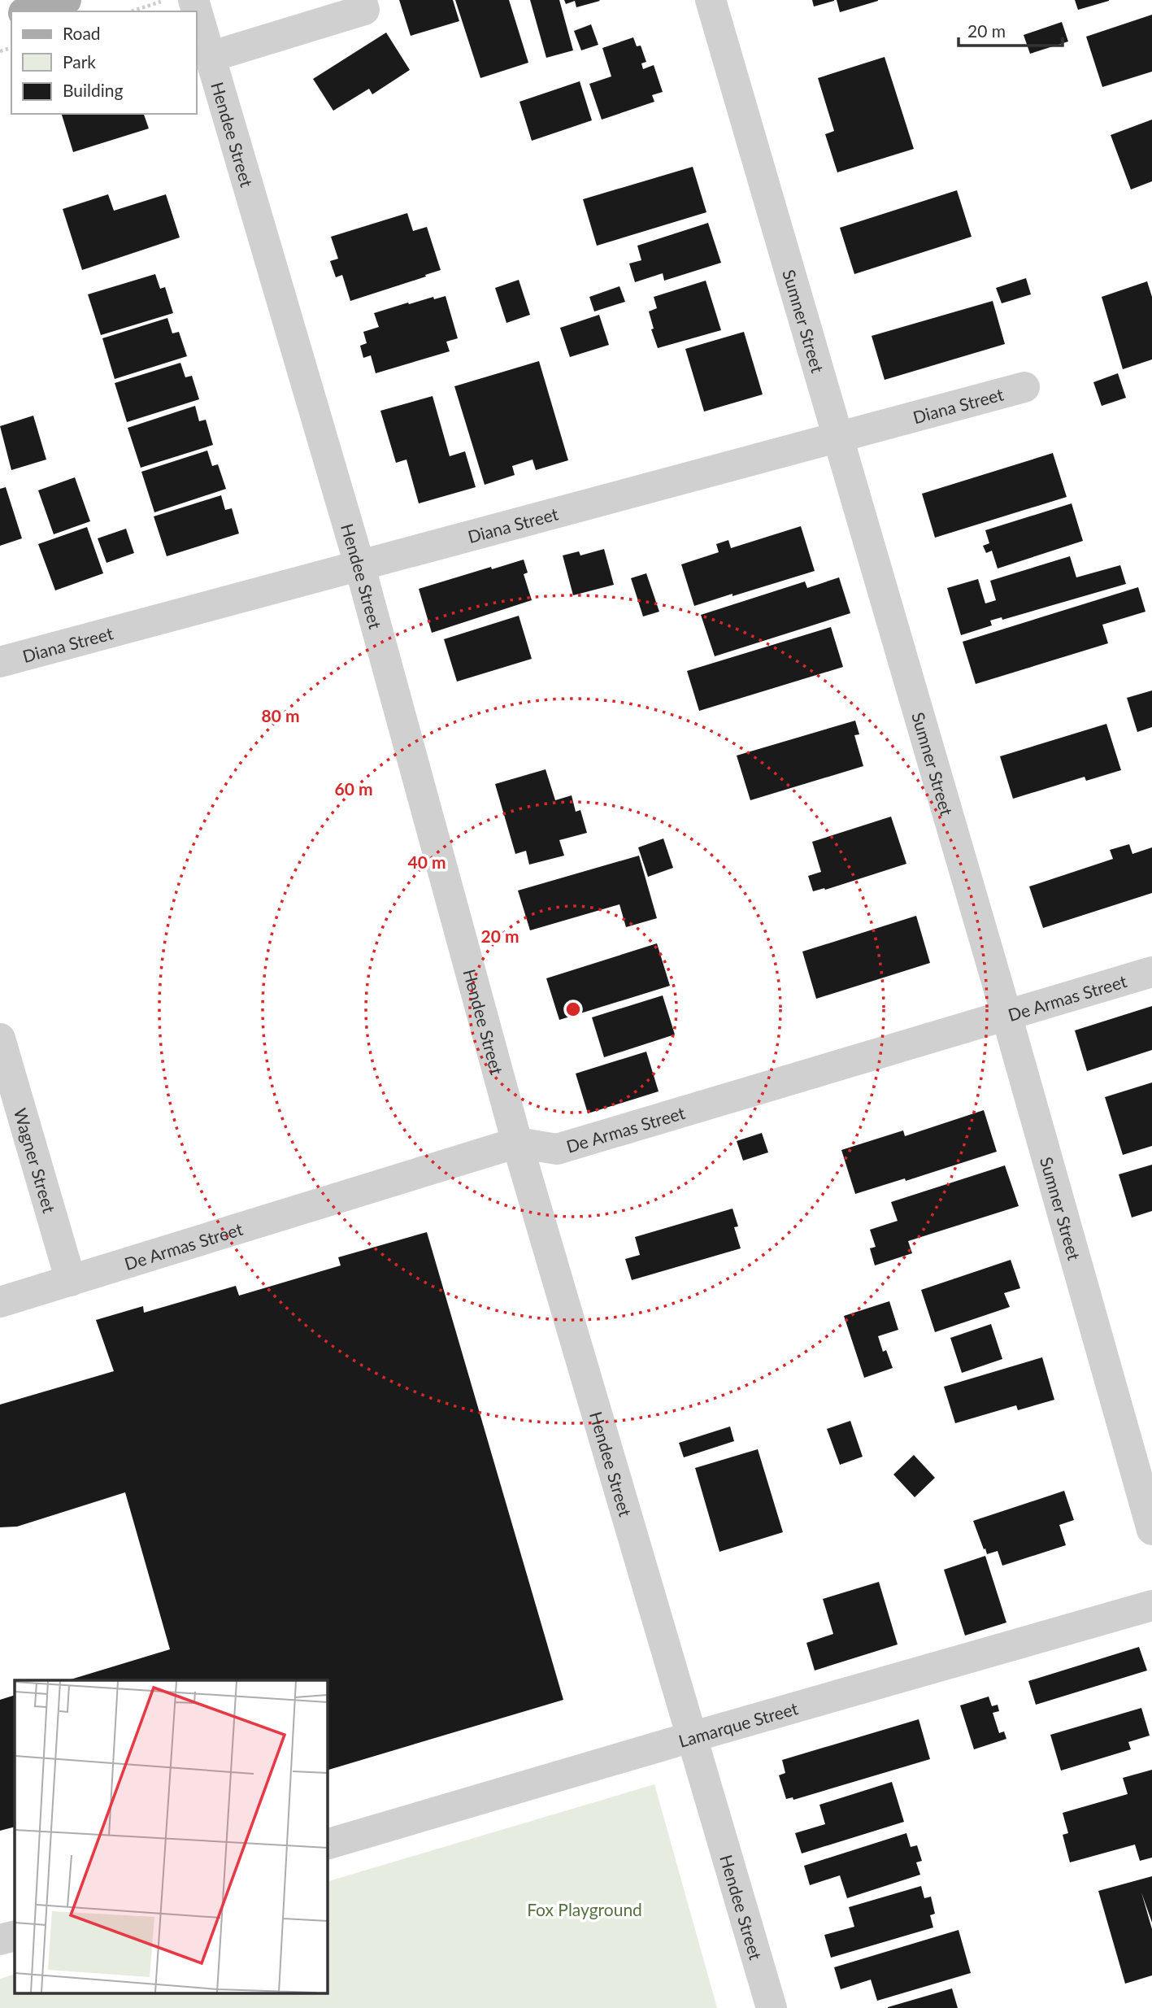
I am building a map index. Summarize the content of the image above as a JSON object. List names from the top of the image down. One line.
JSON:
{"streets":{"street":["Hendee Street","Sumner Street","Diana Street","De Armas Street","Wagner Street","Lamarque Street"]},"crossings":[["Hendee Street","Diana Street"],["Hendee Street","De Armas Street"],["Hendee Street","Lamarque Street"],["Sumner Street","Diana Street"],["Sumner Street","De Armas Street"],["De Armas Street","Wagner Street"]],"parks":["Fox Playground"],"legend":["Road","Park","Building"],"scale_bar":"20 m","rings":["80 m","60 m","40 m","20 m"]}
